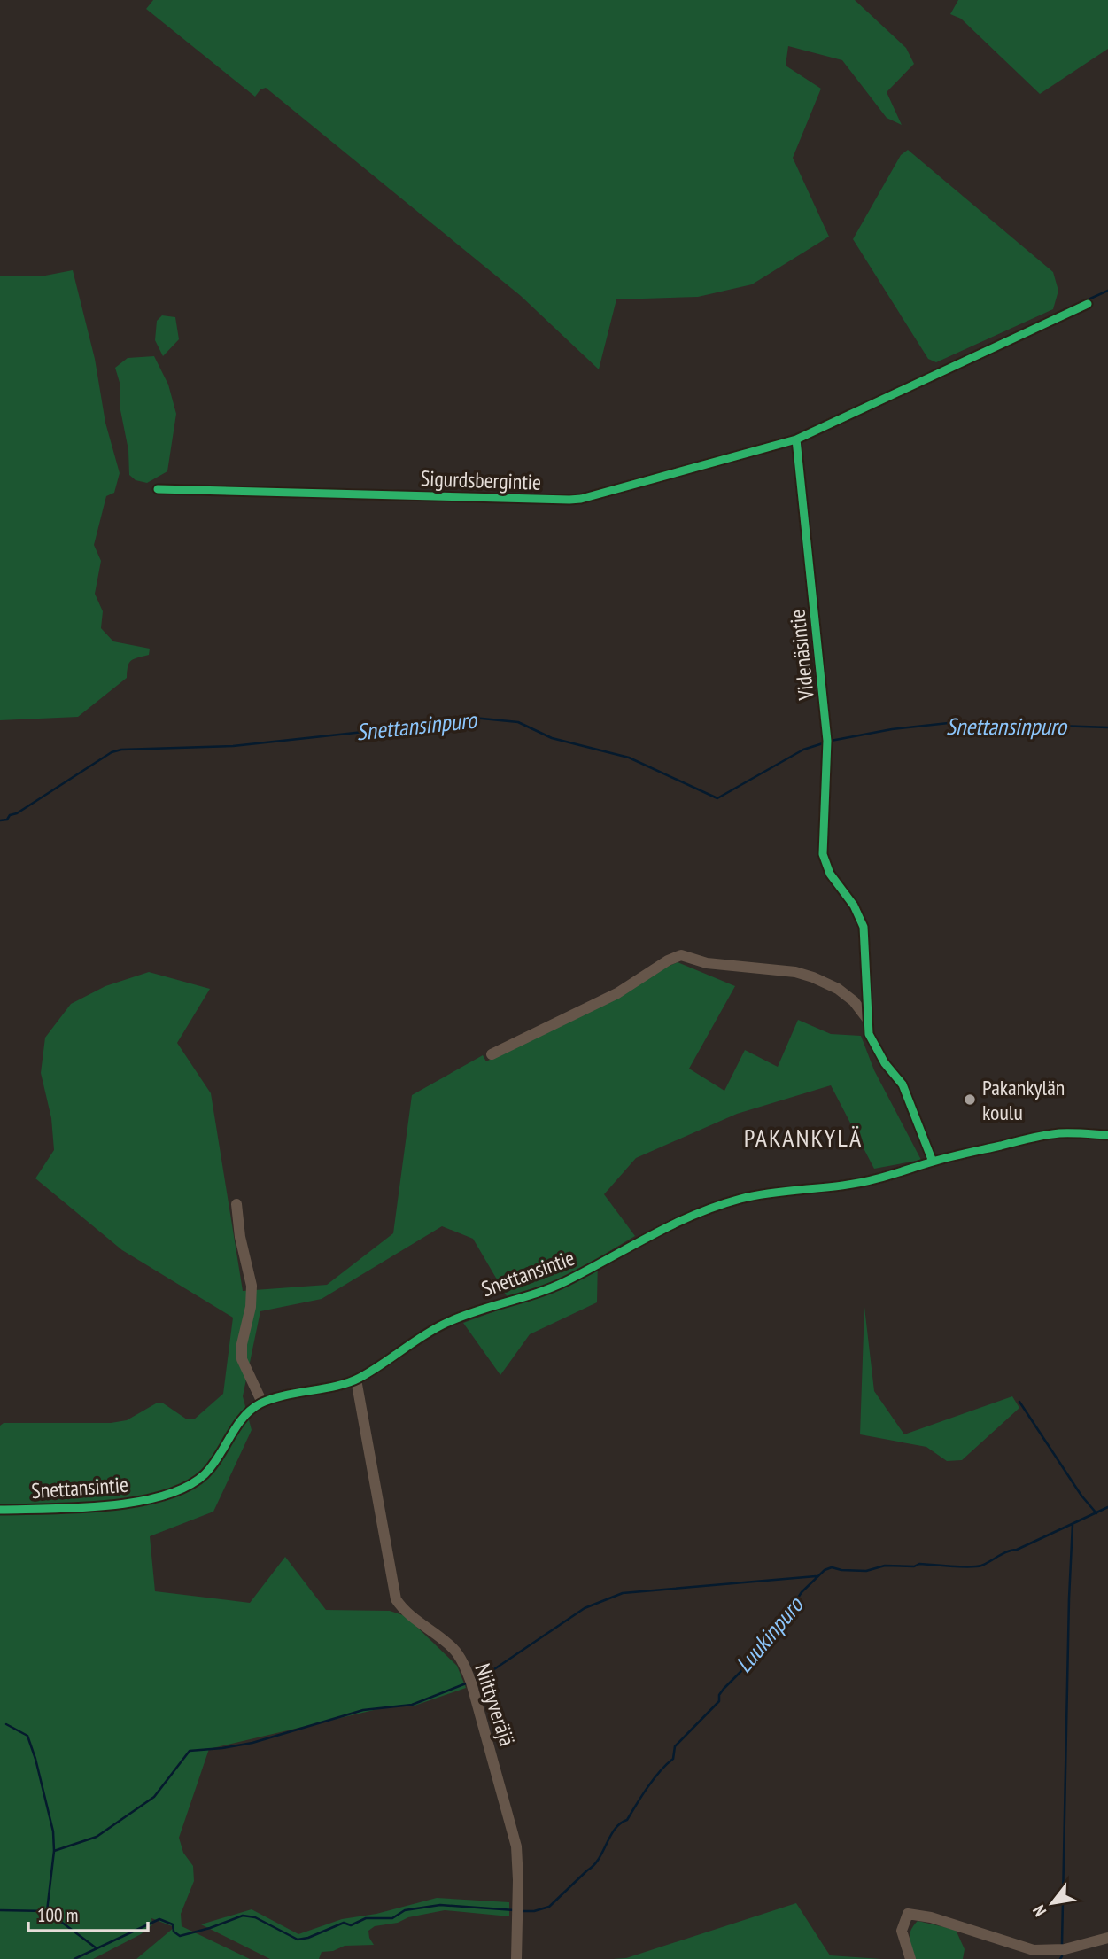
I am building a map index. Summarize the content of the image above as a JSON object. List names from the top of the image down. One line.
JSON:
{"streets":{"street":["Sigurdsbergintie","Videnäsintie","Snettansintie","Niittyveräjä"]},"crossings":[["Sigurdsbergintie","Videnäsintie"],["Videnäsintie","Snettansintie"],["Snettansintie","Niittyveräjä"]],"districts":["PAKANKYLÄ"],"water":["Snettansinpuro","Luukinpuro"],"places":["Pakankylän koulu"],"scale_bar":"100 m","north":"bottom left"}
